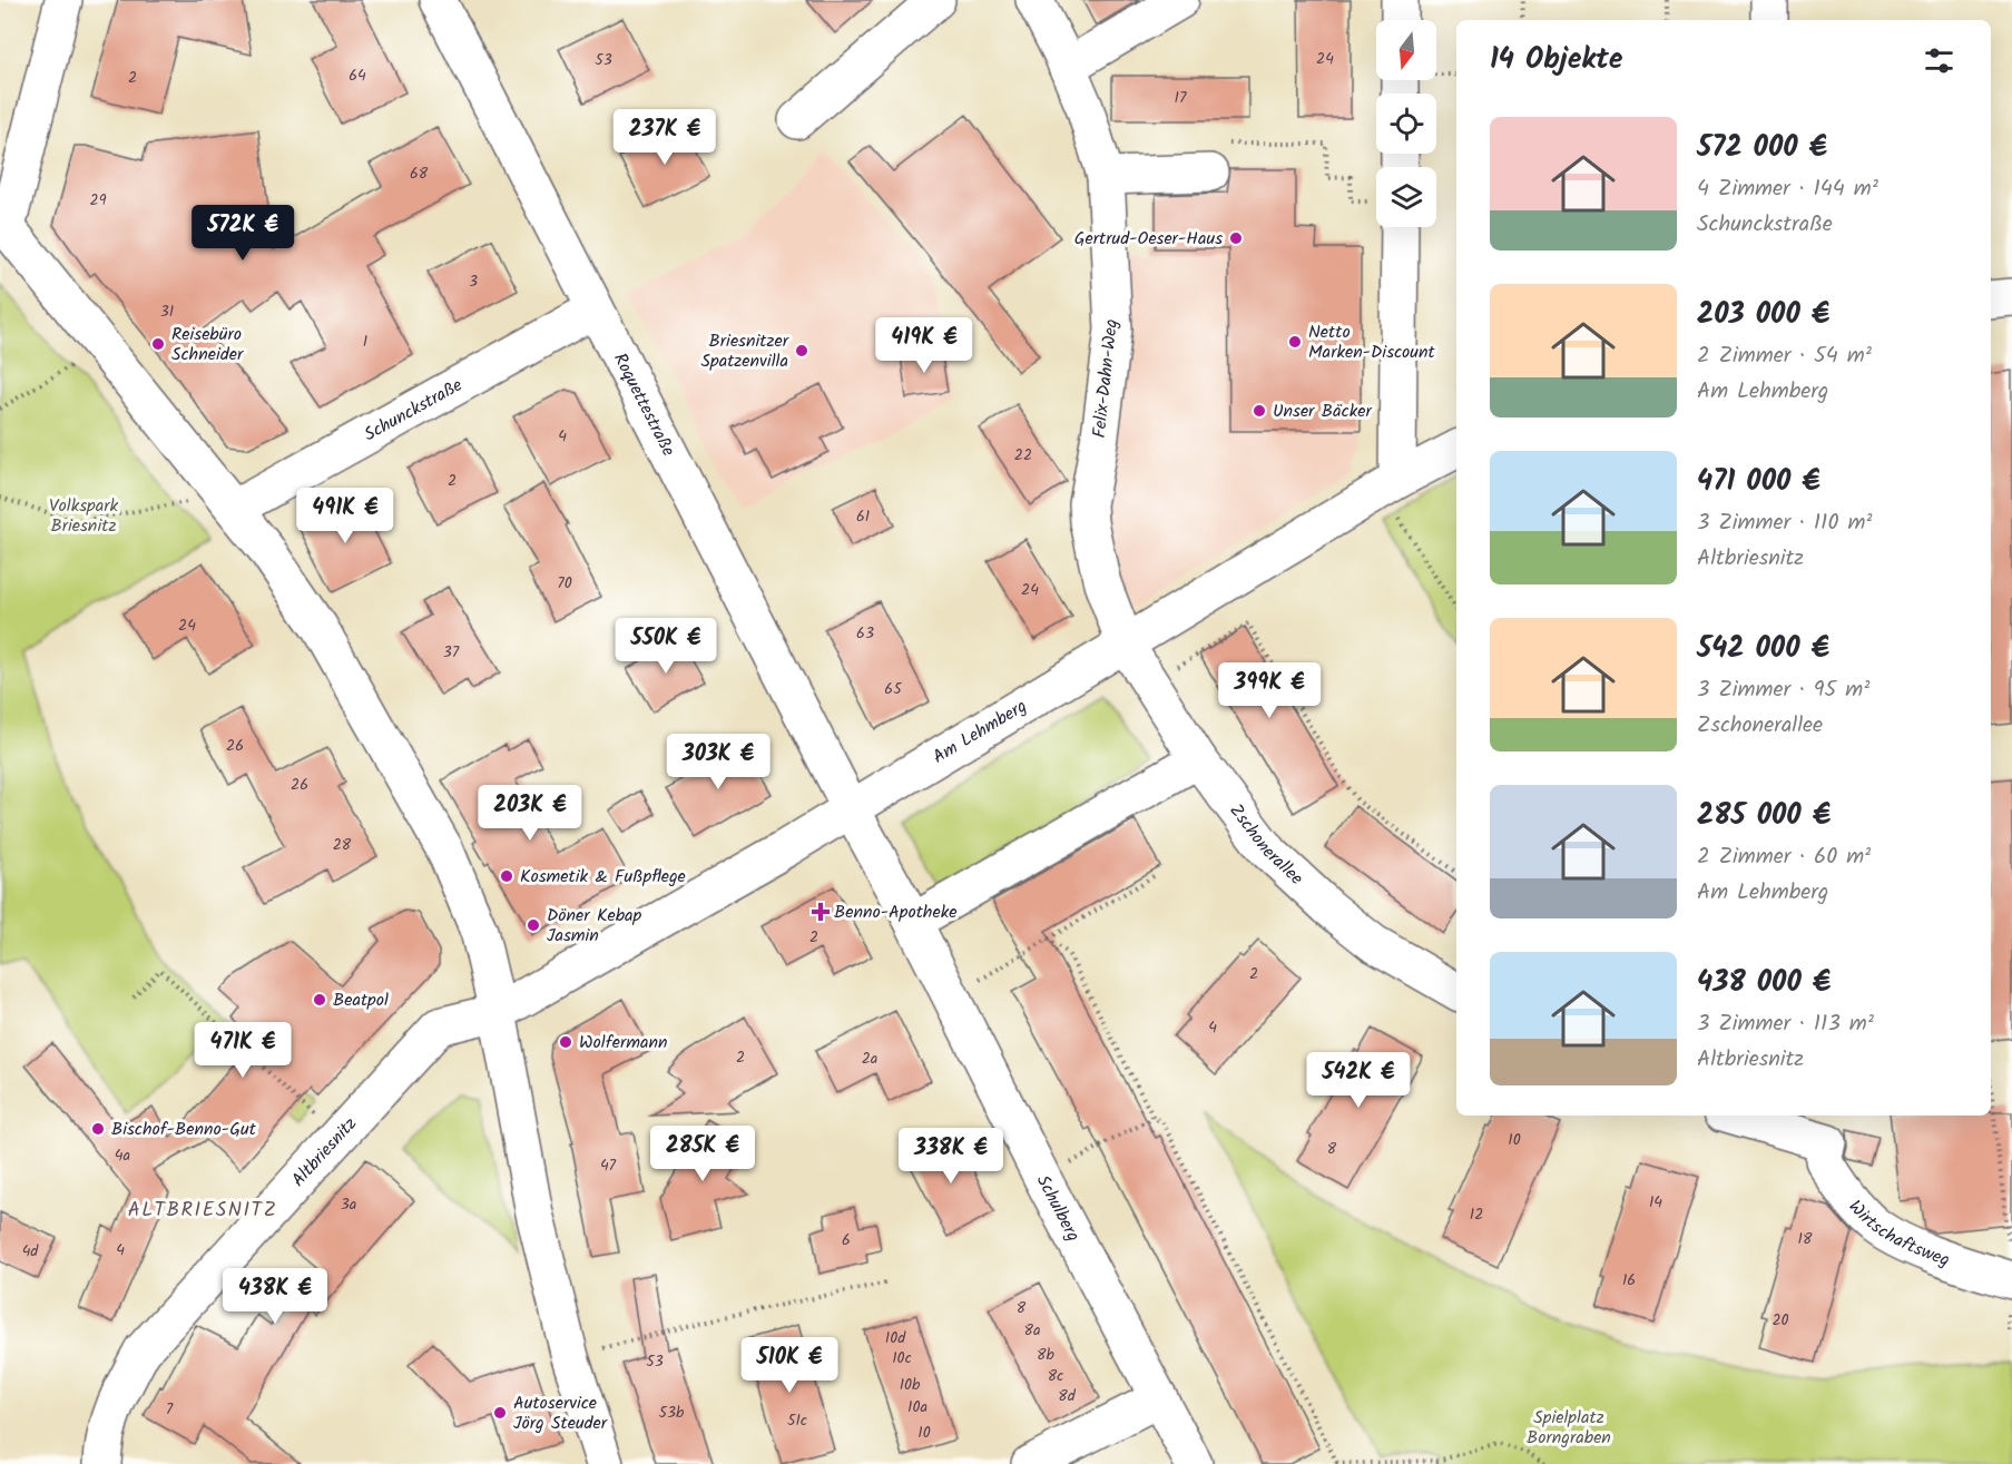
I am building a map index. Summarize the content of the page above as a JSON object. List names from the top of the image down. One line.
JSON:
{"streets":{"street":["Felix-Dahn-Weg","Roquettestraße","Schunckstraße","Am Lehmberg","Zschonerallee","Altbriesnitz","Schulberg","Wirtschaftsweg"]},"crossings":[["Felix-Dahn-Weg","Am Lehmberg"],["Felix-Dahn-Weg","Zschonerallee"],["Roquettestraße","Schunckstraße"],["Roquettestraße","Am Lehmberg"],["Roquettestraße","Schulberg"],["Am Lehmberg","Zschonerallee"],["Am Lehmberg","Altbriesnitz"],["Am Lehmberg","Schulberg"]],"districts":["ALTBRIESNITZ"],"parks":["Volkspark Briesnitz","Spielplatz Borngraben"],"places":{"other":["Gertrud-Oeser-Haus","Netto Marken-Discount","Reisebüro Schneider","Briesnitzer Spatzenvilla","Unser Bäcker","Kosmetik & Fußpflege","Döner Kebap Jasmin","Beatpol","Wolfermann","Bischof-Benno-Gut","Autoservice Jörg Steuder"],"health":["Benno-Apotheke"]},"house_numbers":["24","53","64","2","17","68","29","3","31","1","4","22","2","61","70","24","24","63","37","65","26","26","28","2","2","4","2","2a","10","8","4a","47","14","3a","12","18","6","4","4d","16","8","20","8a","10d","8b","10c","53","8c","10b","8d","10a","7","53b","51c","10"],"north":"bottom","page":{"heading":"14 Objekte","list":[{"name":"572 000 €","note":"4 Zimmer · 144 m² · Schunckstraße"},{"name":"203 000 €","note":"2 Zimmer · 54 m² · Am Lehmberg"},{"name":"471 000 €","note":"3 Zimmer · 110 m² · Altbriesnitz"},{"name":"542 000 €","note":"3 Zimmer · 95 m² · Zschonerallee"},{"name":"285 000 €","note":"2 Zimmer · 60 m² · Am Lehmberg"},{"name":"438 000 €","note":"3 Zimmer · 113 m² · Altbriesnitz"}],"price":["237K €","572K €","419K €","491K €","550K €","399K €","303K €","203K €","471K €","542K €","285K €","338K €","438K €","510K €"]}}
